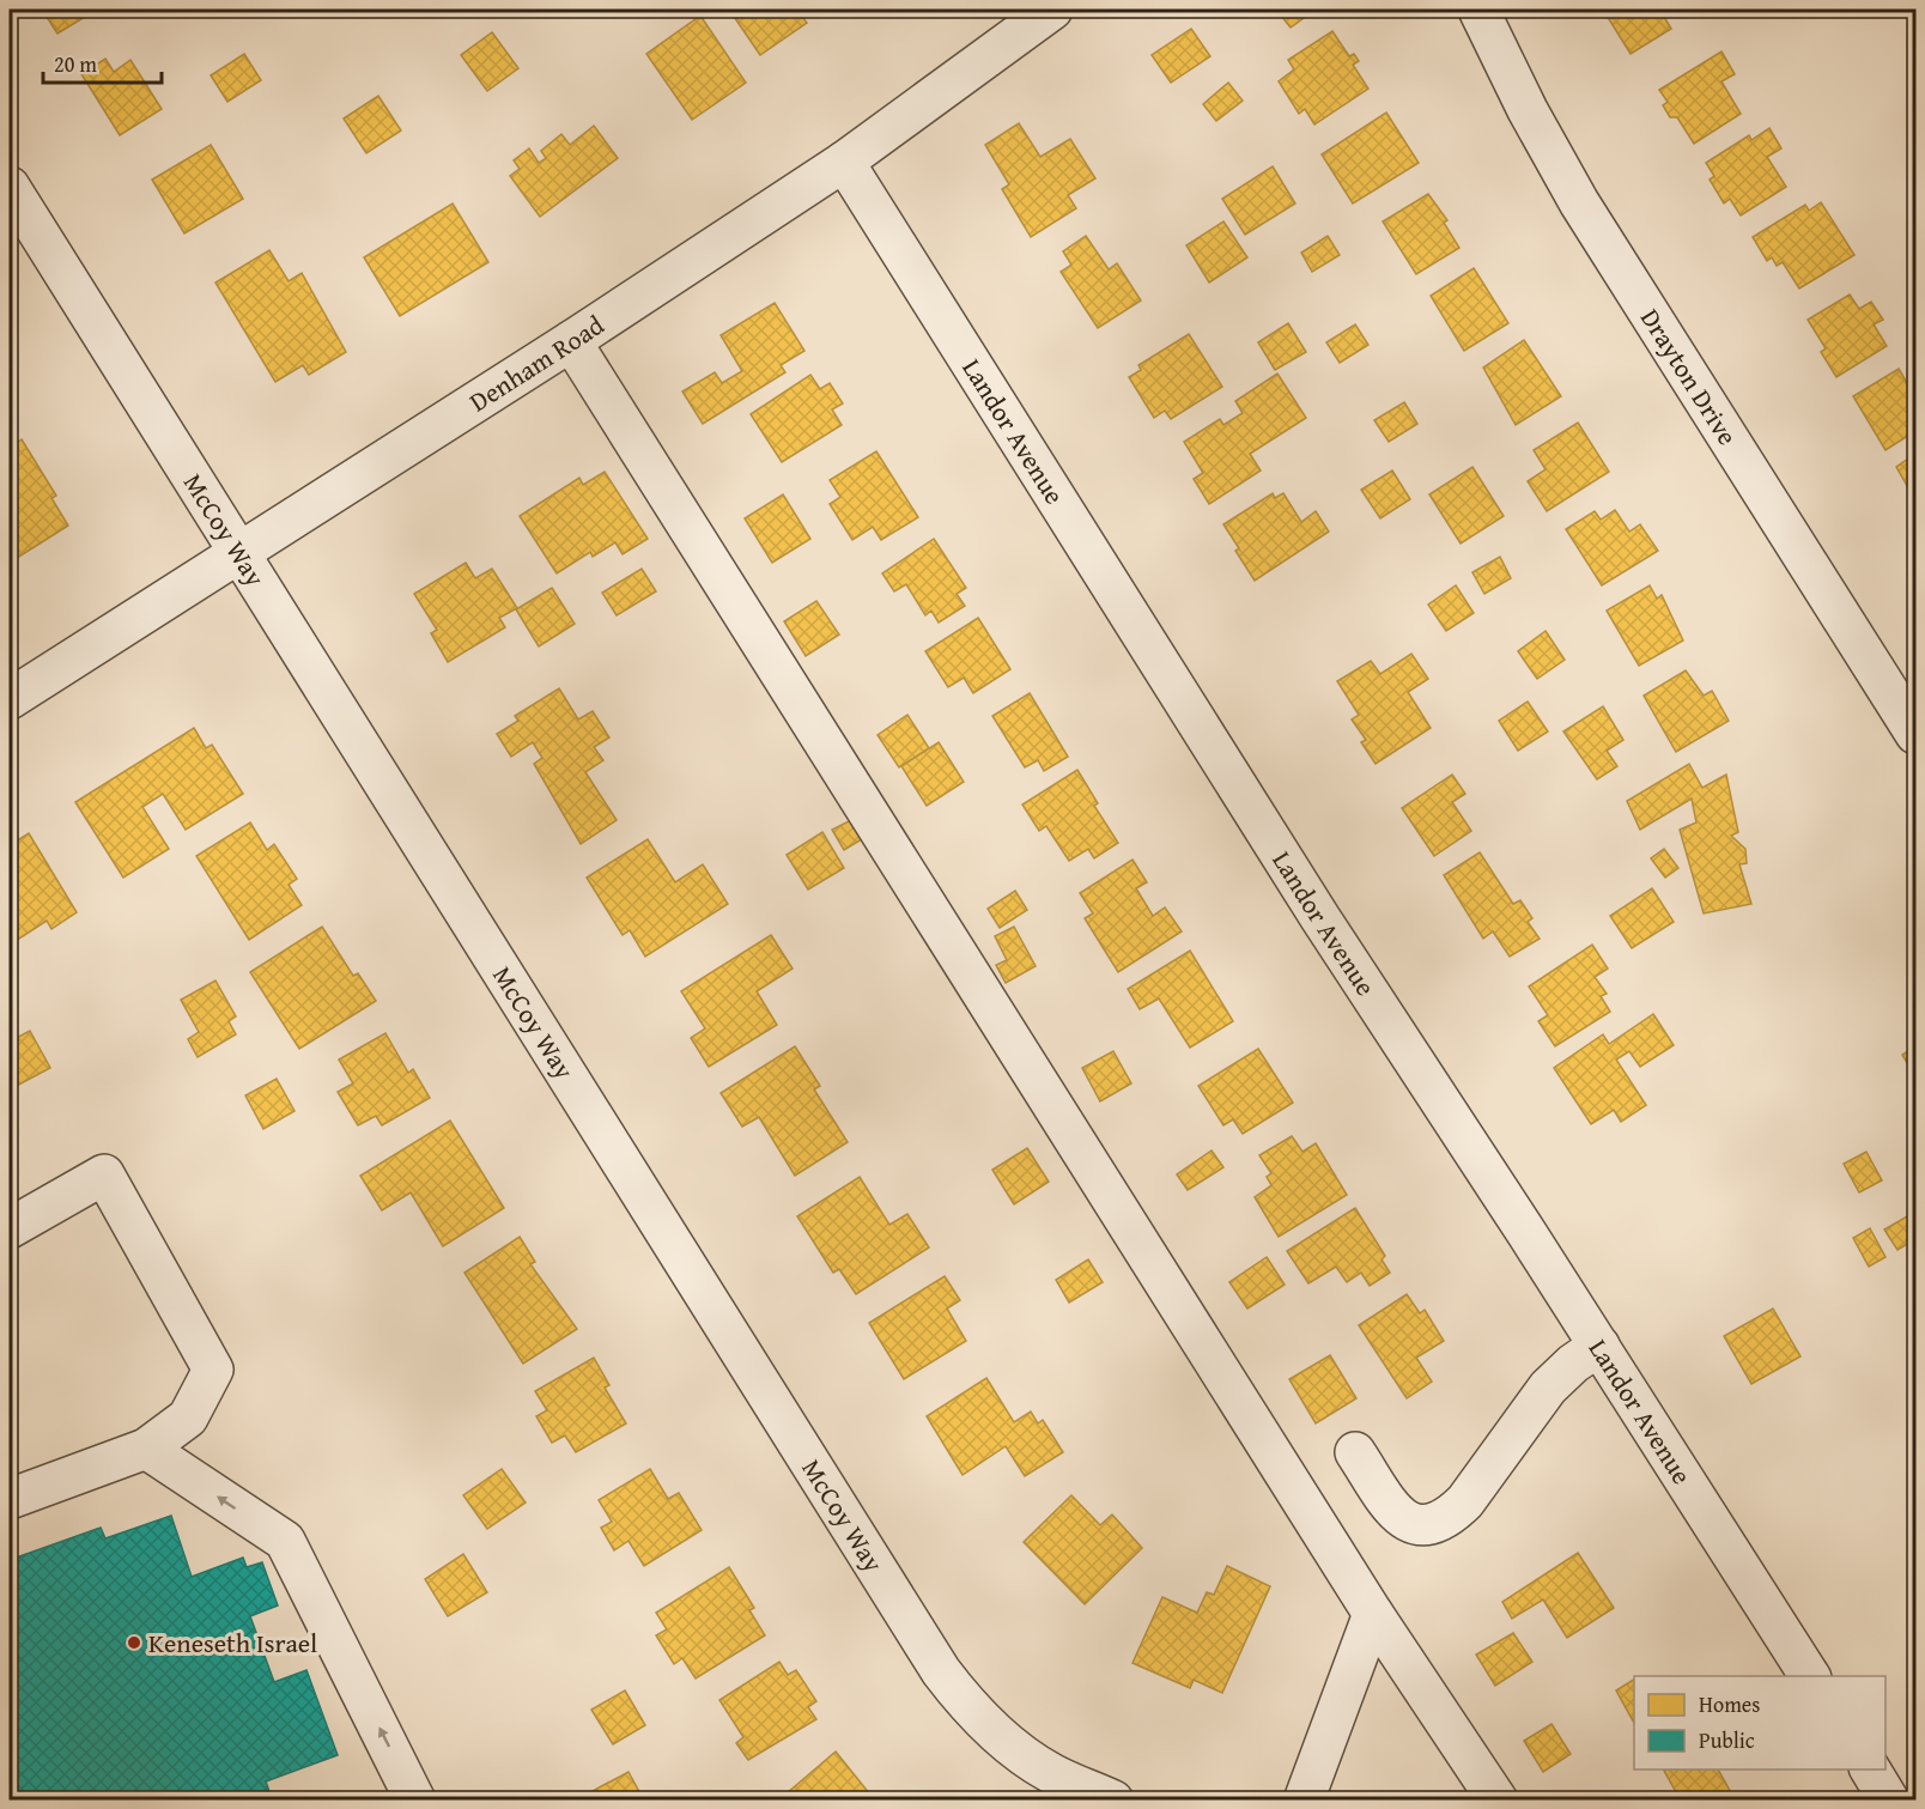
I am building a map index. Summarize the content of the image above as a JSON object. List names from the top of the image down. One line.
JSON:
{"streets":{"street":["Denham Road","Drayton Drive","Landor Avenue","McCoy Way"]},"crossings":[["Denham Road","Landor Avenue"],["Denham Road","McCoy Way"]],"places":["Keneseth Israel"],"legend":["Homes","Public"],"scale_bar":"20 m"}
